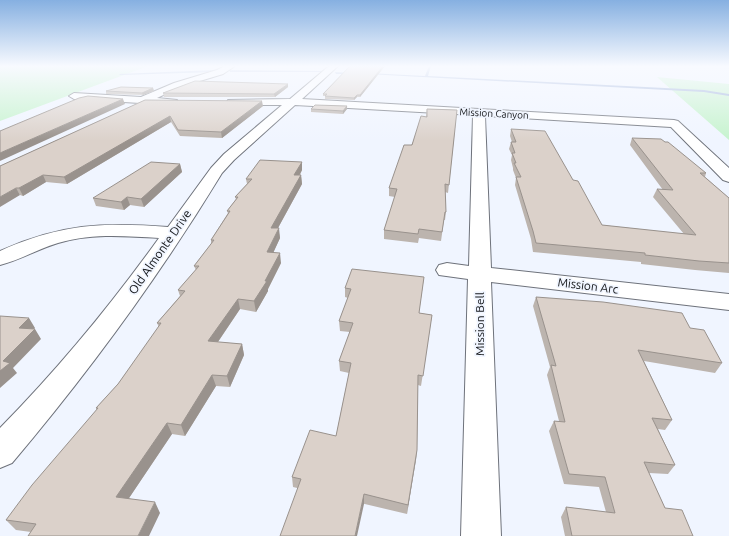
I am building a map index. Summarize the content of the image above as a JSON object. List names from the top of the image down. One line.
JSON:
{"streets":{"street":["Mission Canyon","Old Almonte Drive","Mission Arc","Mission Bell"]},"crossings":[["Mission Canyon","Old Almonte Drive"],["Mission Canyon","Mission Bell"],["Mission Arc","Mission Bell"]]}
